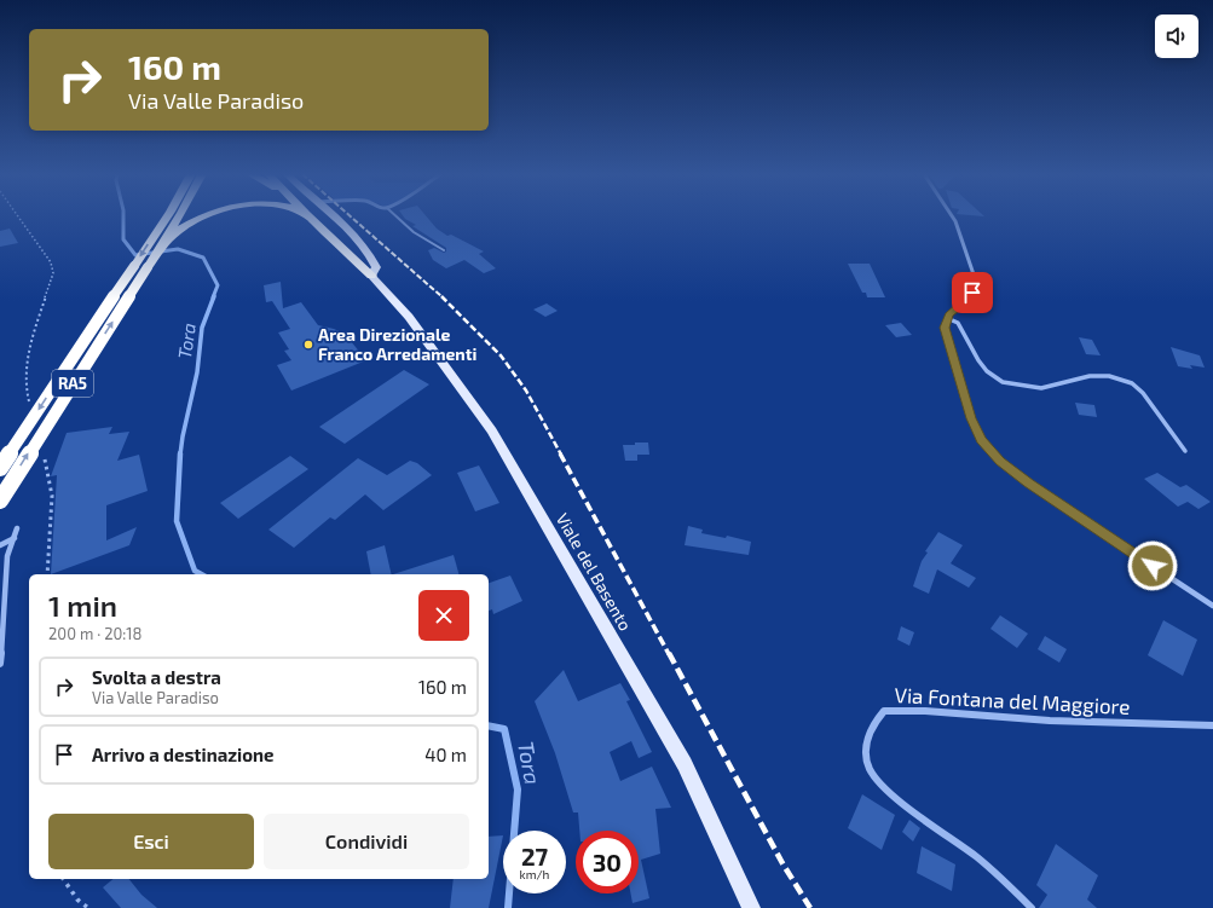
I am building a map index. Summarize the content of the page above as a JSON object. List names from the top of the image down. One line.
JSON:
{"streets":{"highway":["RA5"],"main road":["Viale del Basento"],"street":["Via Fontana del Maggiore"]},"water":["Tora"],"places":["Area Direzionale Franco Arredamenti"],"page":{"turn":["160 m","Via Valle Paradiso"],"heading":["1 min","200 m · 20:18"],"list":[{"name":"Svolta a destra","note":"Via Valle Paradiso","value":"160 m"},{"name":"Arrivo a destinazione","value":"40 m"}],"buttons":["Esci","Condividi"],"speed":"27 km/h","limit":"30"}}
